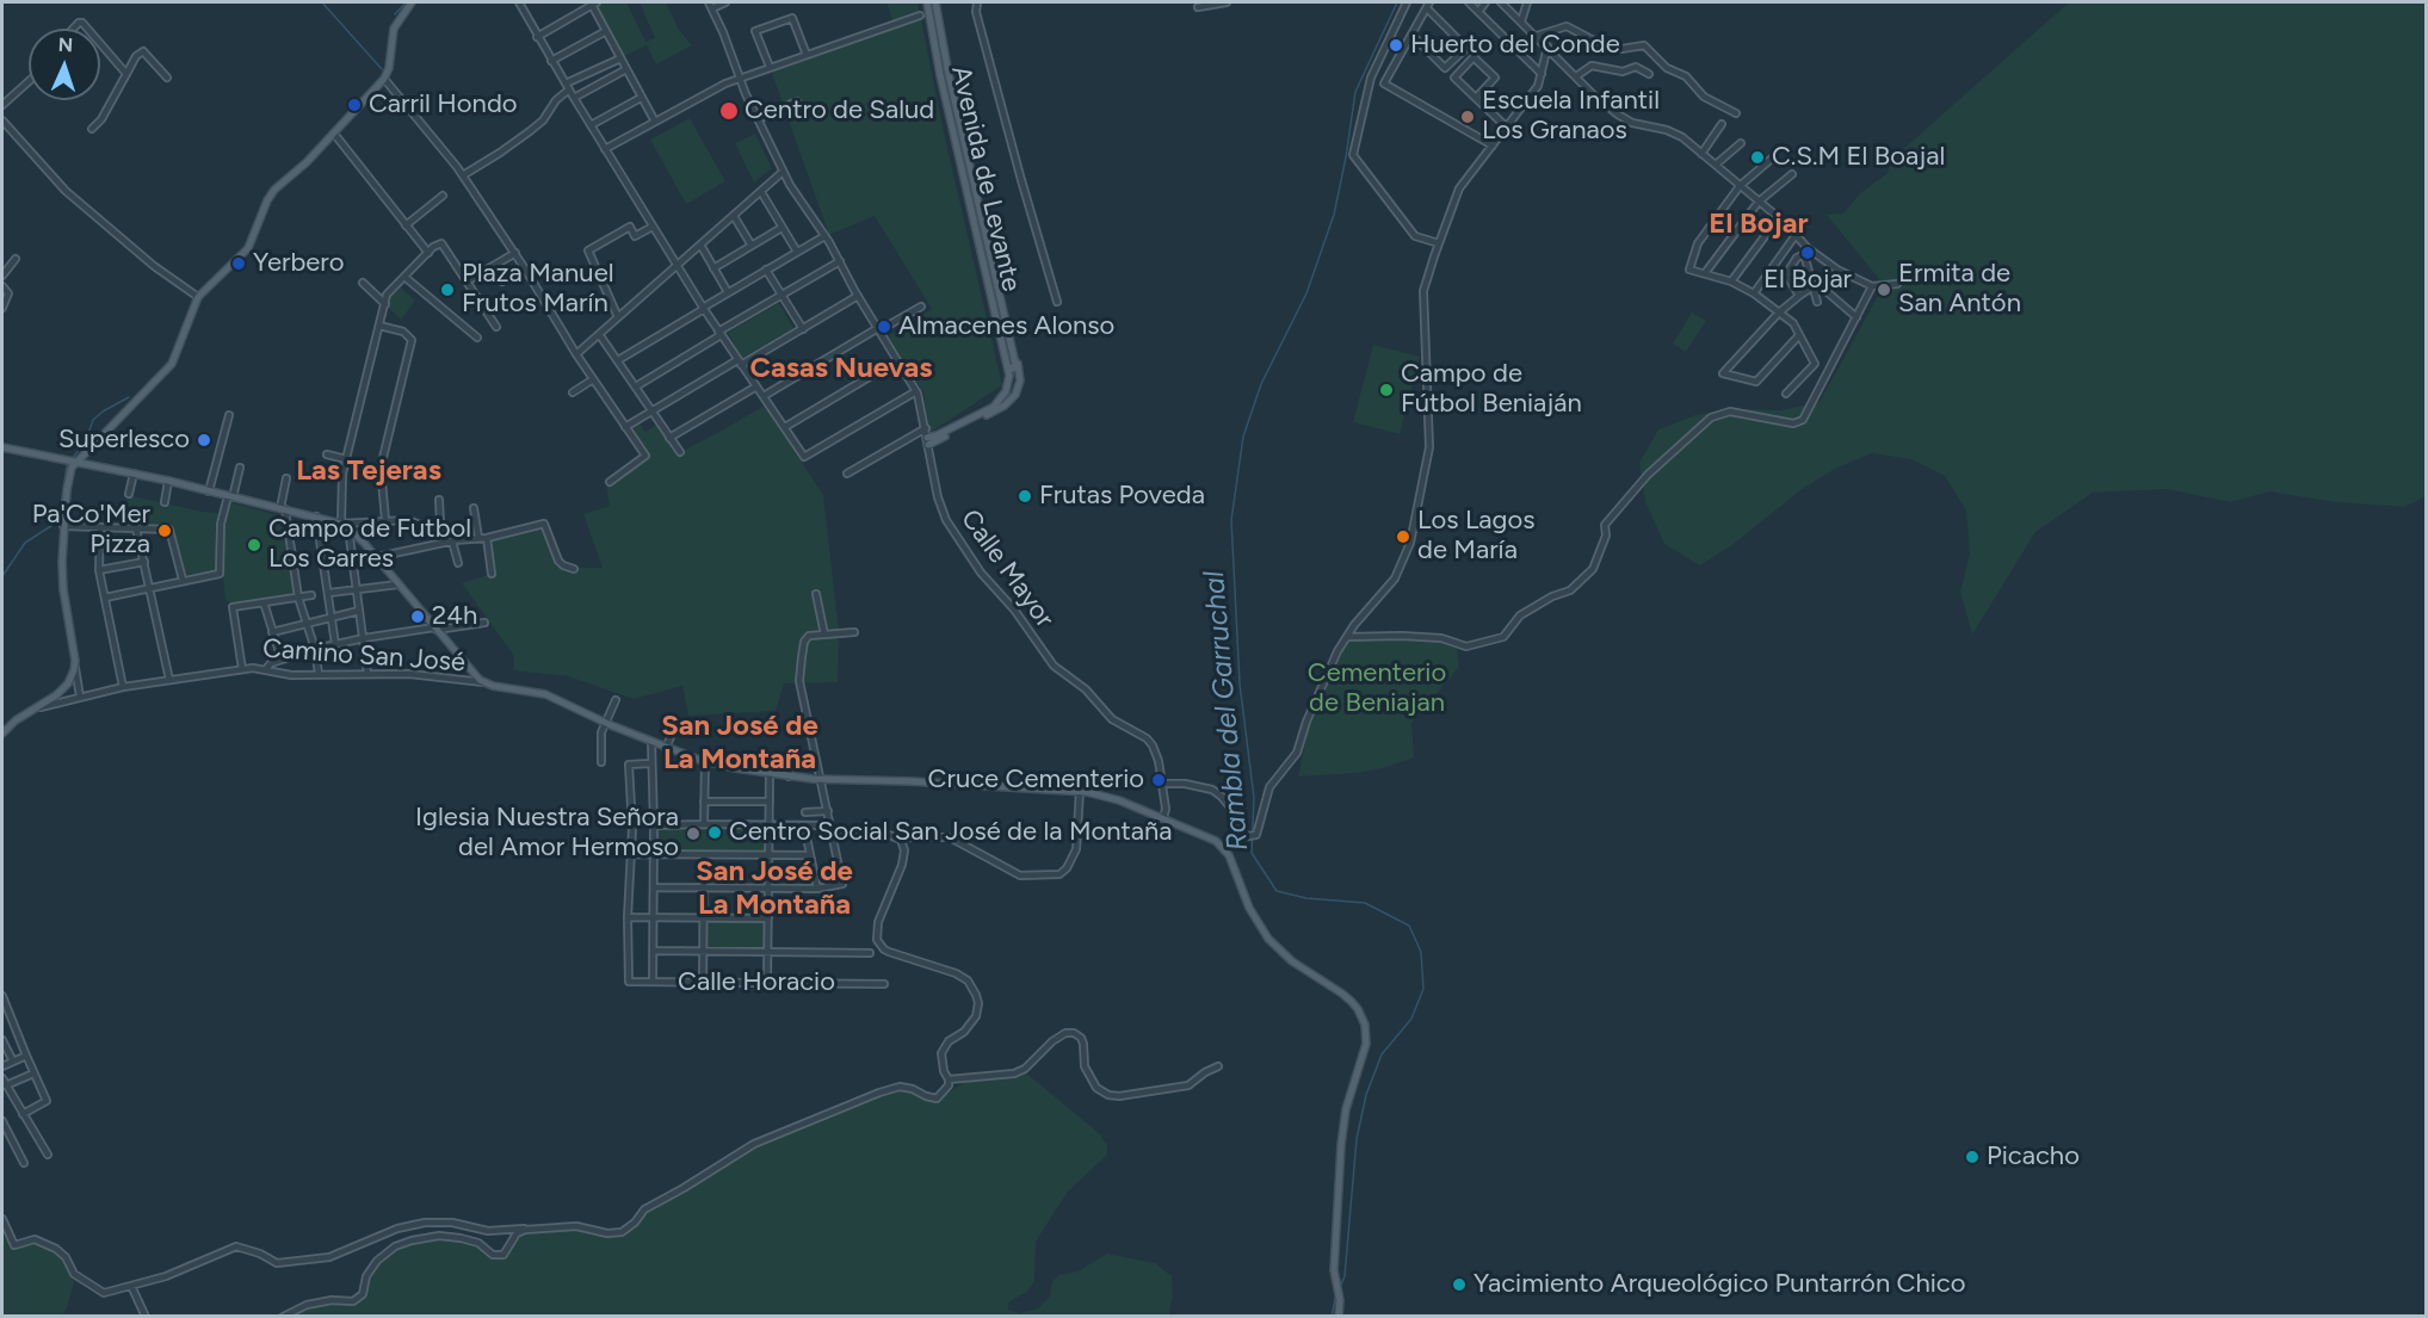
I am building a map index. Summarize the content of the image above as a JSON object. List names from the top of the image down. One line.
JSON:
{"streets":{"main road":["Avenida de Levante","Camino San José"],"street":["Calle Mayor","Calle Horacio"]},"crossings":[["Avenida de Levante","Calle Mayor"],["Calle Mayor","Camino San José"]],"districts":["El Bojar","Casas Nuevas","Las Tejeras","San José de La Montaña","San José de La Montaña"],"water":["Rambla del Garruchal"],"parks":["Cementerio de Beniajan"],"places":["Huerto del Conde","Carril Hondo","Centro de Salud","Escuela Infantil Los Granaos","C.S.M El Boajal","El Bojar","Yerbero","Plaza Manuel Frutos Marín","Ermita de San Antón","Almacenes Alonso","Campo de Fútbol Beniaján","Superlesco","Frutas Poveda","Pa'Co'Mer Pizza","Los Lagos de María","Campo de Futbol Los Garres","24h","Cruce Cementerio","Centro Social San José de la Montaña","Iglesia Nuestra Señora del Amor Hermoso","Picacho","Yacimiento Arqueológico Puntarrón Chico"],"north":"top"}
